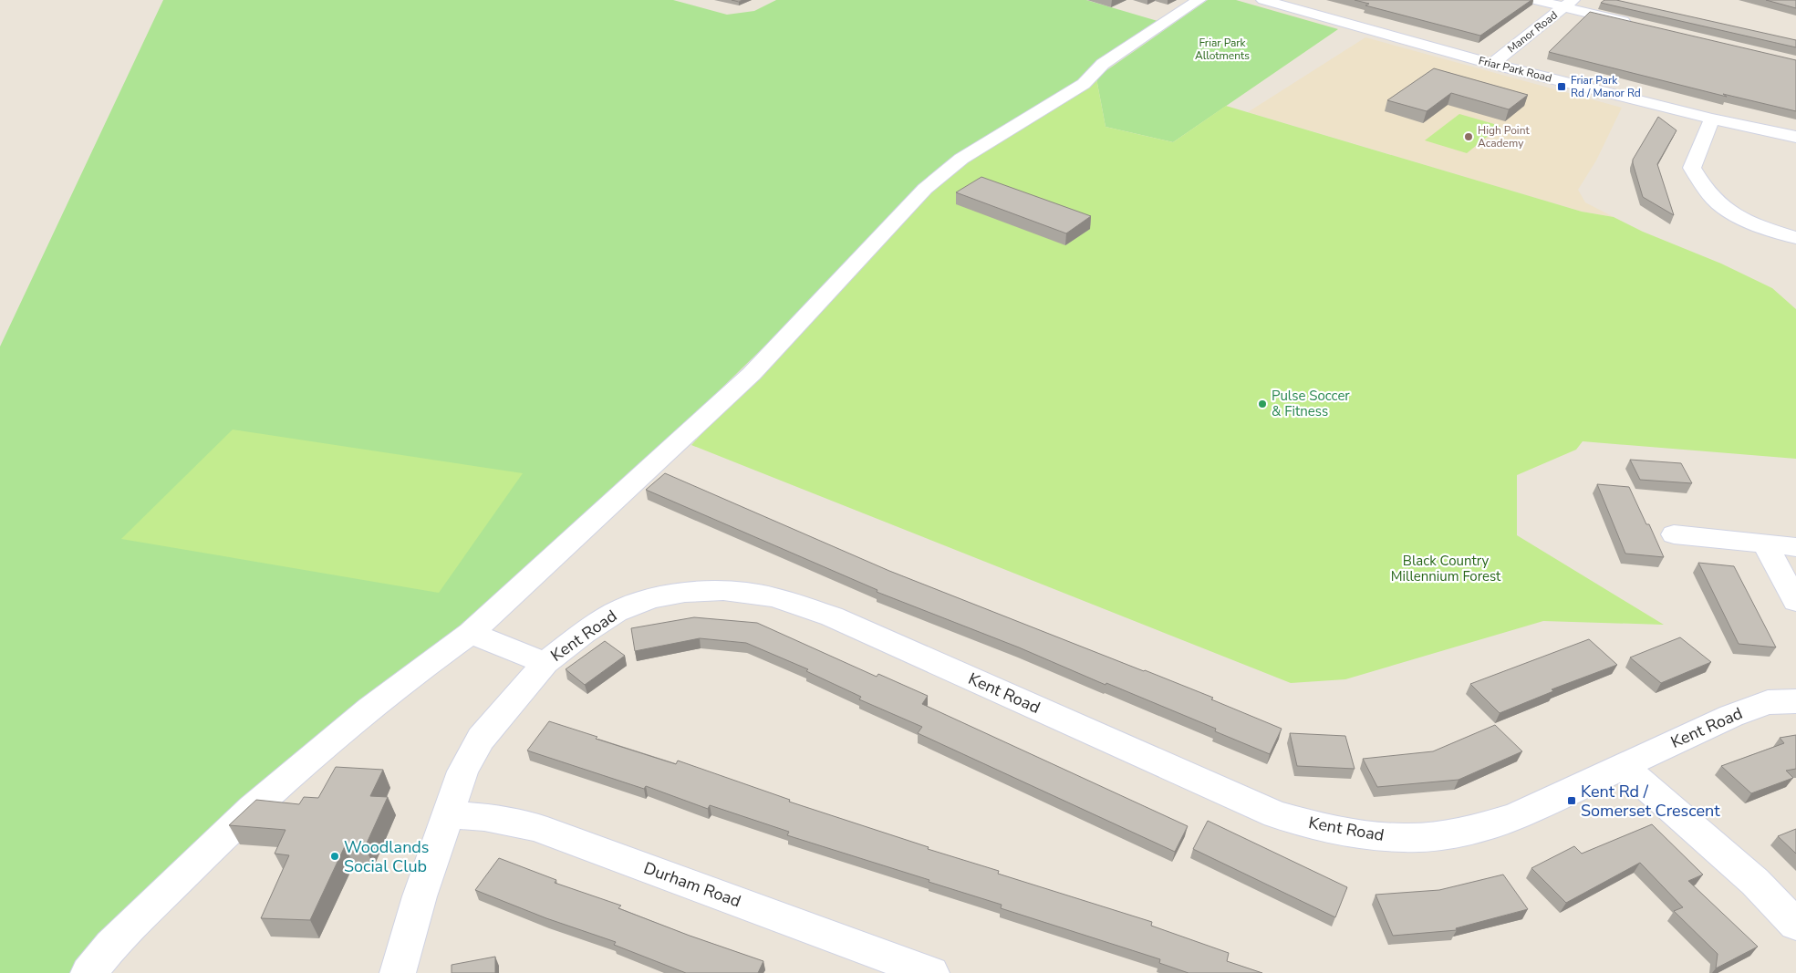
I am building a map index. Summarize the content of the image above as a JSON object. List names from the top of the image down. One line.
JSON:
{"streets":{"street":["Manor Road","Friar Park Road","Kent Road","Durham Road"]},"crossings":[["Manor Road","Friar Park Road"],["Kent Road","Durham Road"]],"parks":["Friar Park Allotments","Black Country Millennium Forest"],"places":{"transit":["Friar Park Rd / Manor Rd","Kent Rd / Somerset Crescent"],"other":["High Point Academy","Pulse Soccer & Fitness","Woodlands Social Club"]}}
